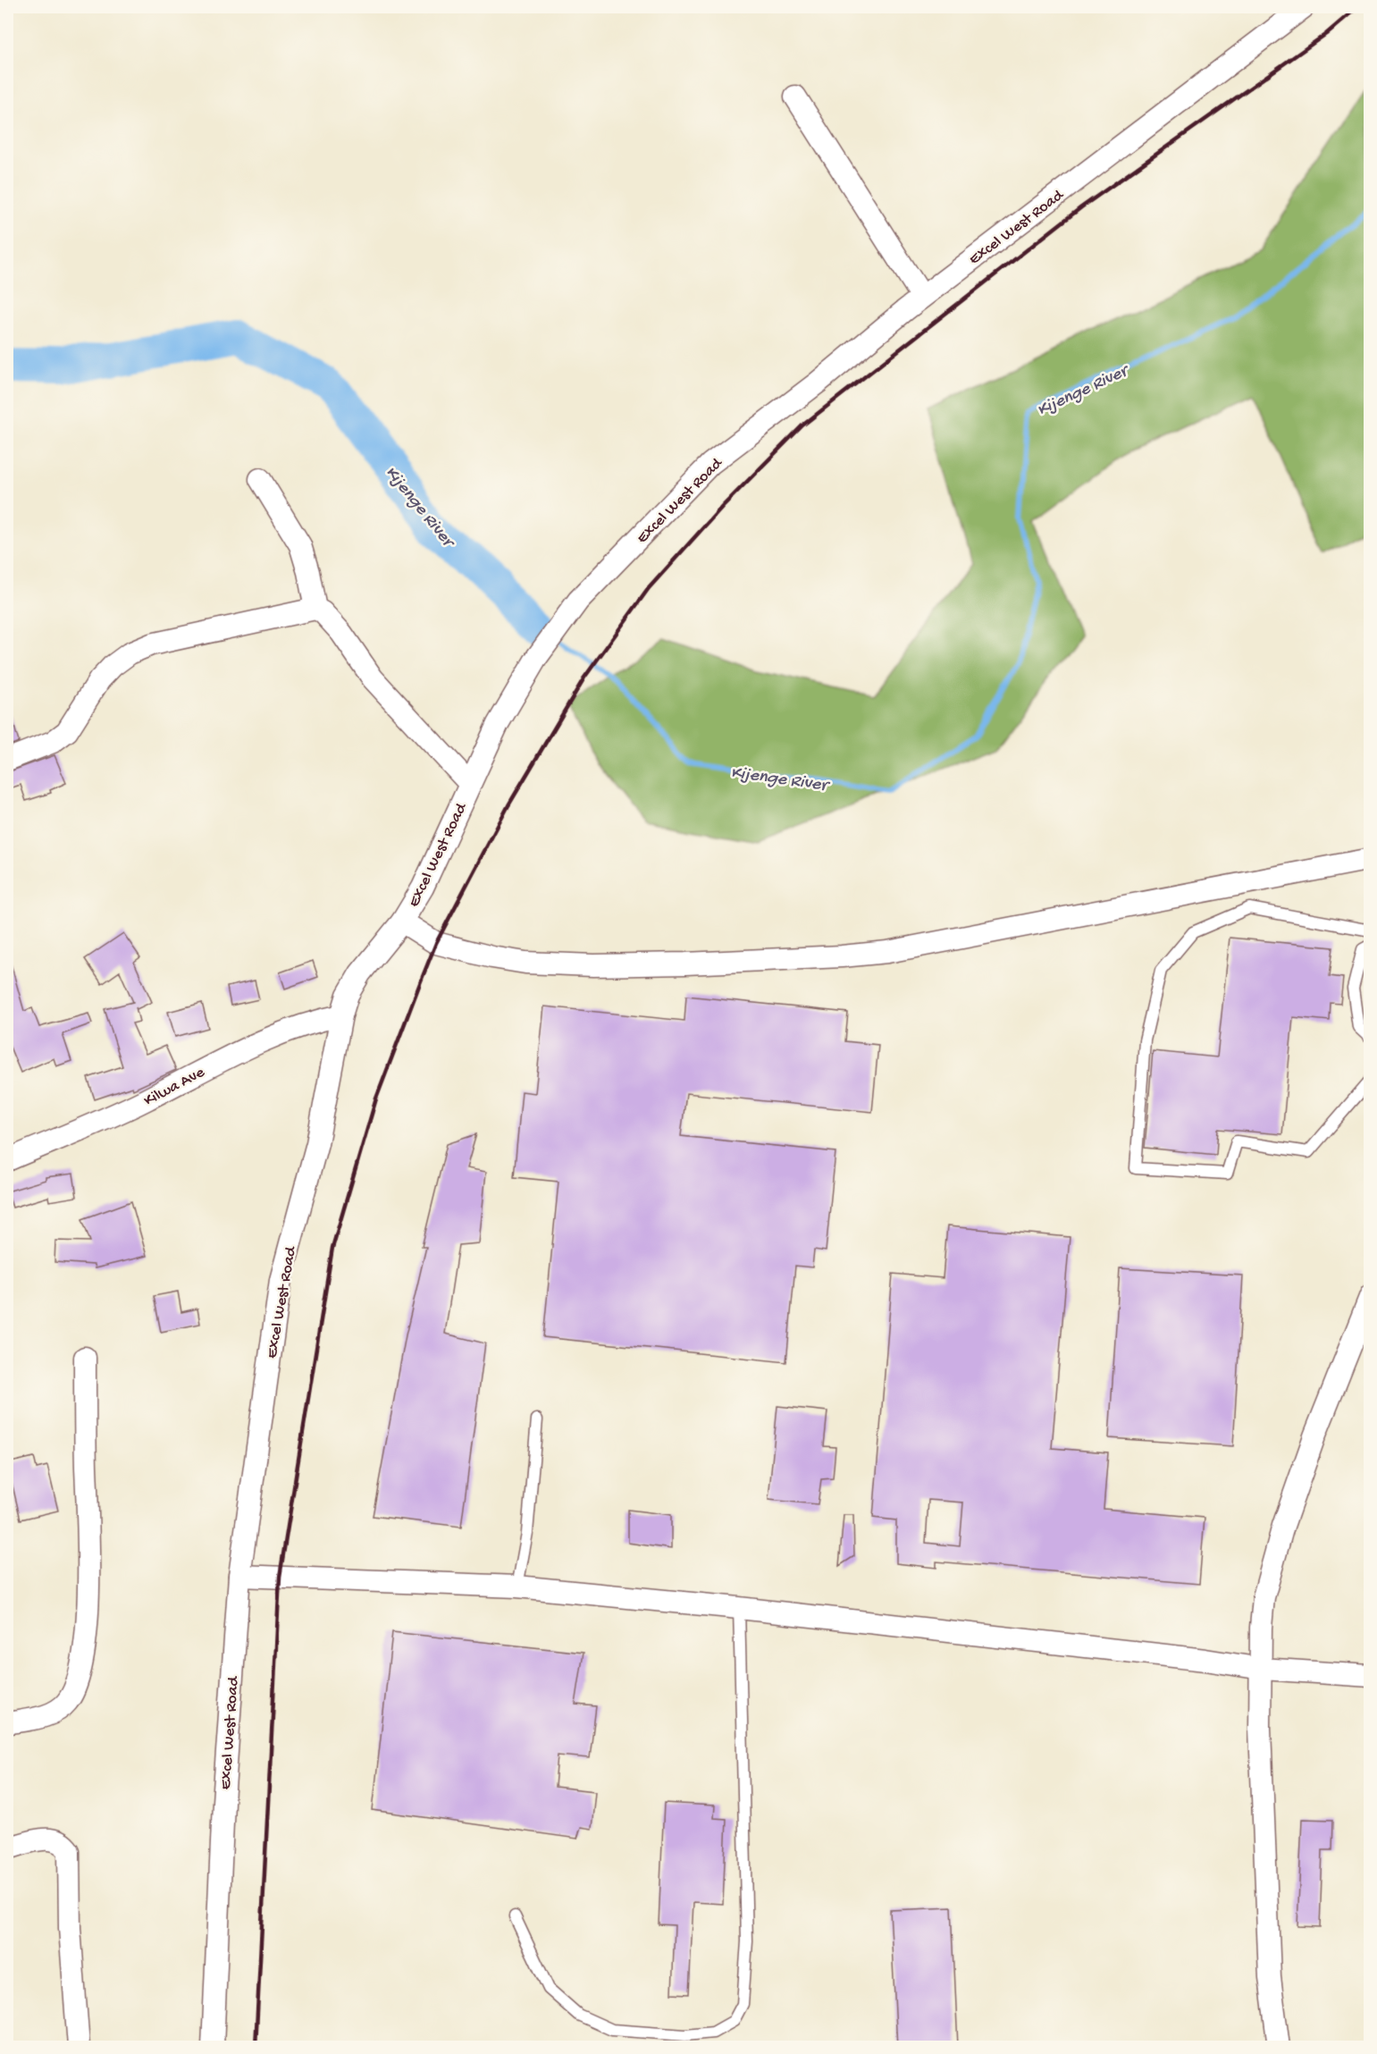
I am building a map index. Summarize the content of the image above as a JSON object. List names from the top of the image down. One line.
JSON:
{"streets":{"street":["Excel West Road","Kilwa Ave"]},"crossings":[["Excel West Road","Kilwa Ave"]],"water":["Kijenge River"]}
